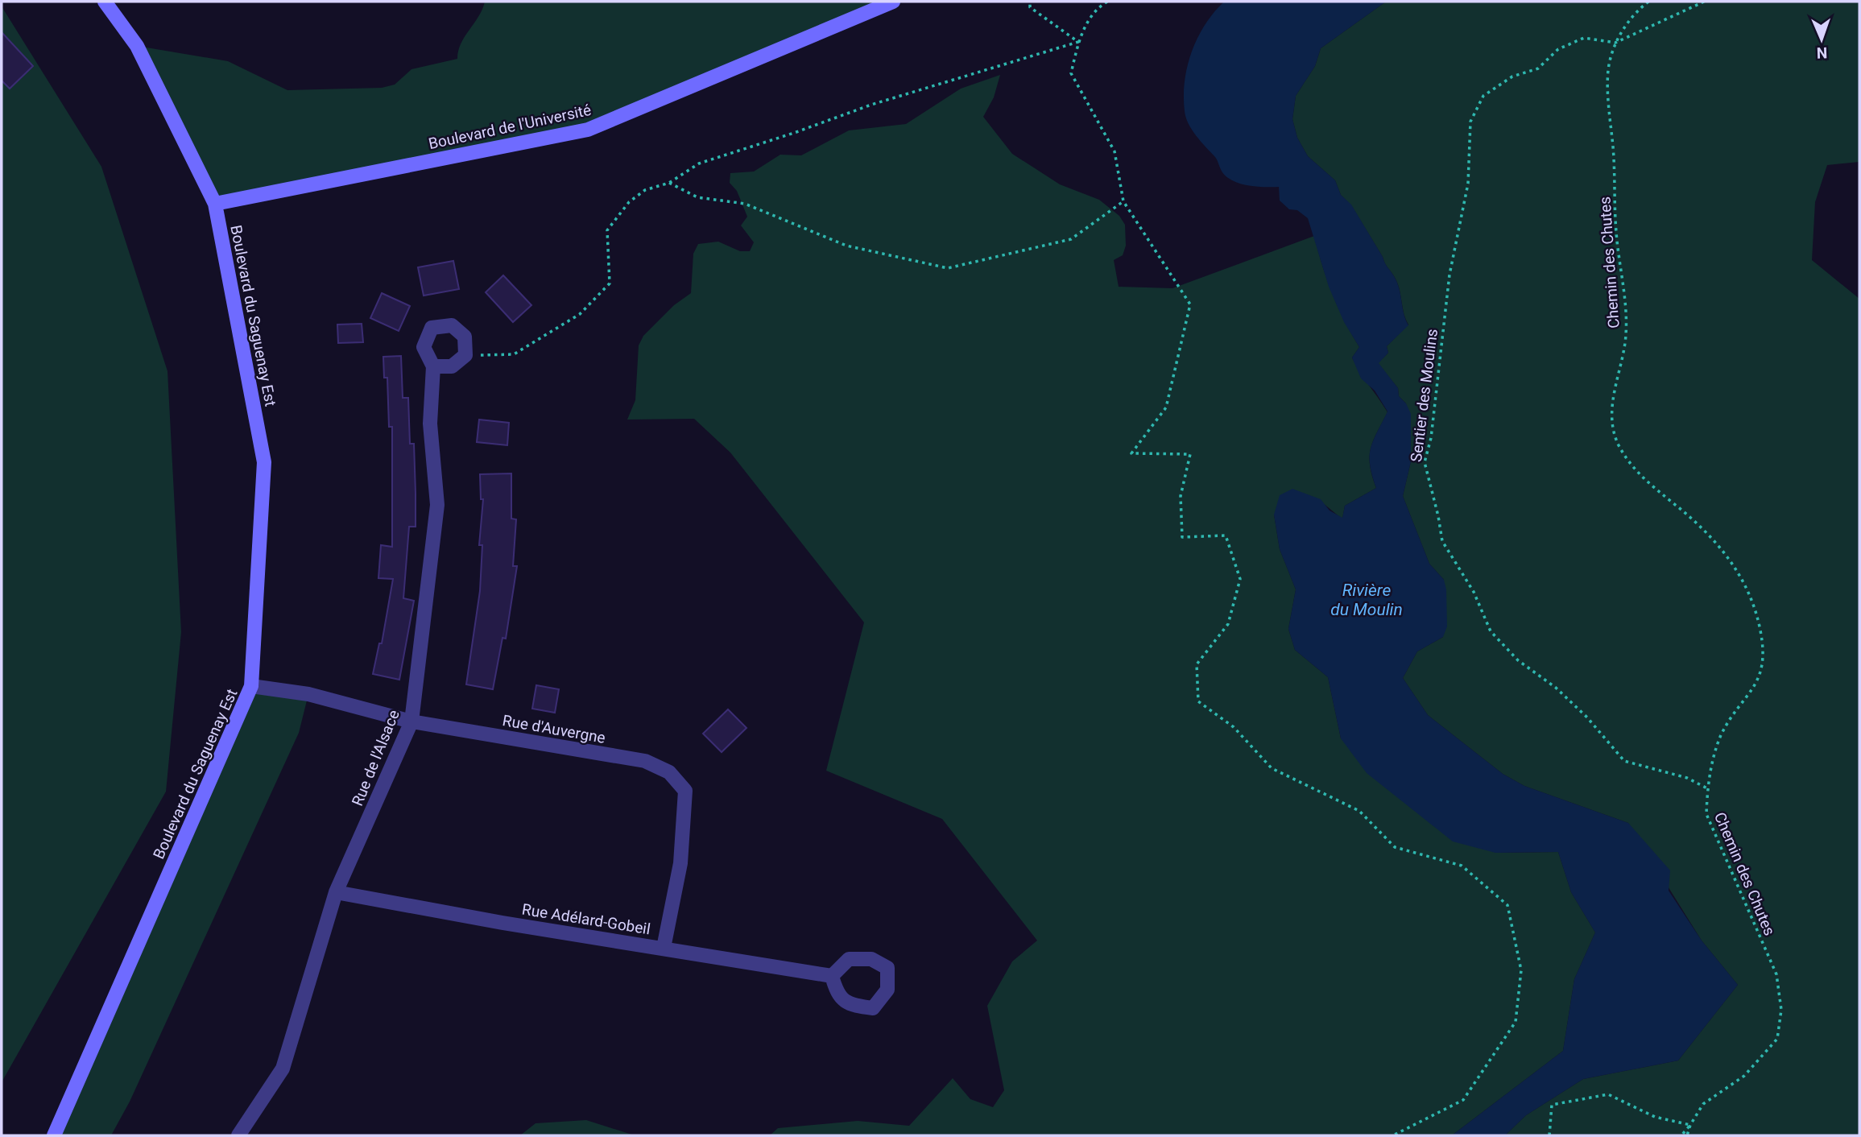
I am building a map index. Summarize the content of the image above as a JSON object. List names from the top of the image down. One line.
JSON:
{"streets":{"main road":["Boulevard de l'Université","Boulevard du Saguenay Est"],"street":["Rue d'Auvergne","Rue de l'Alsace","Rue Adélard-Gobeil"],"path":["Chemin des Chutes","Sentier des Moulins"]},"crossings":[["Boulevard de l'Université","Boulevard du Saguenay Est"],["Chemin des Chutes","Sentier des Moulins"],["Boulevard du Saguenay Est","Rue d'Auvergne"],["Rue d'Auvergne","Rue de l'Alsace"],["Rue d'Auvergne","Rue Adélard-Gobeil"],["Rue de l'Alsace","Rue Adélard-Gobeil"]],"water":["Rivière du Moulin"],"north":"bottom"}
